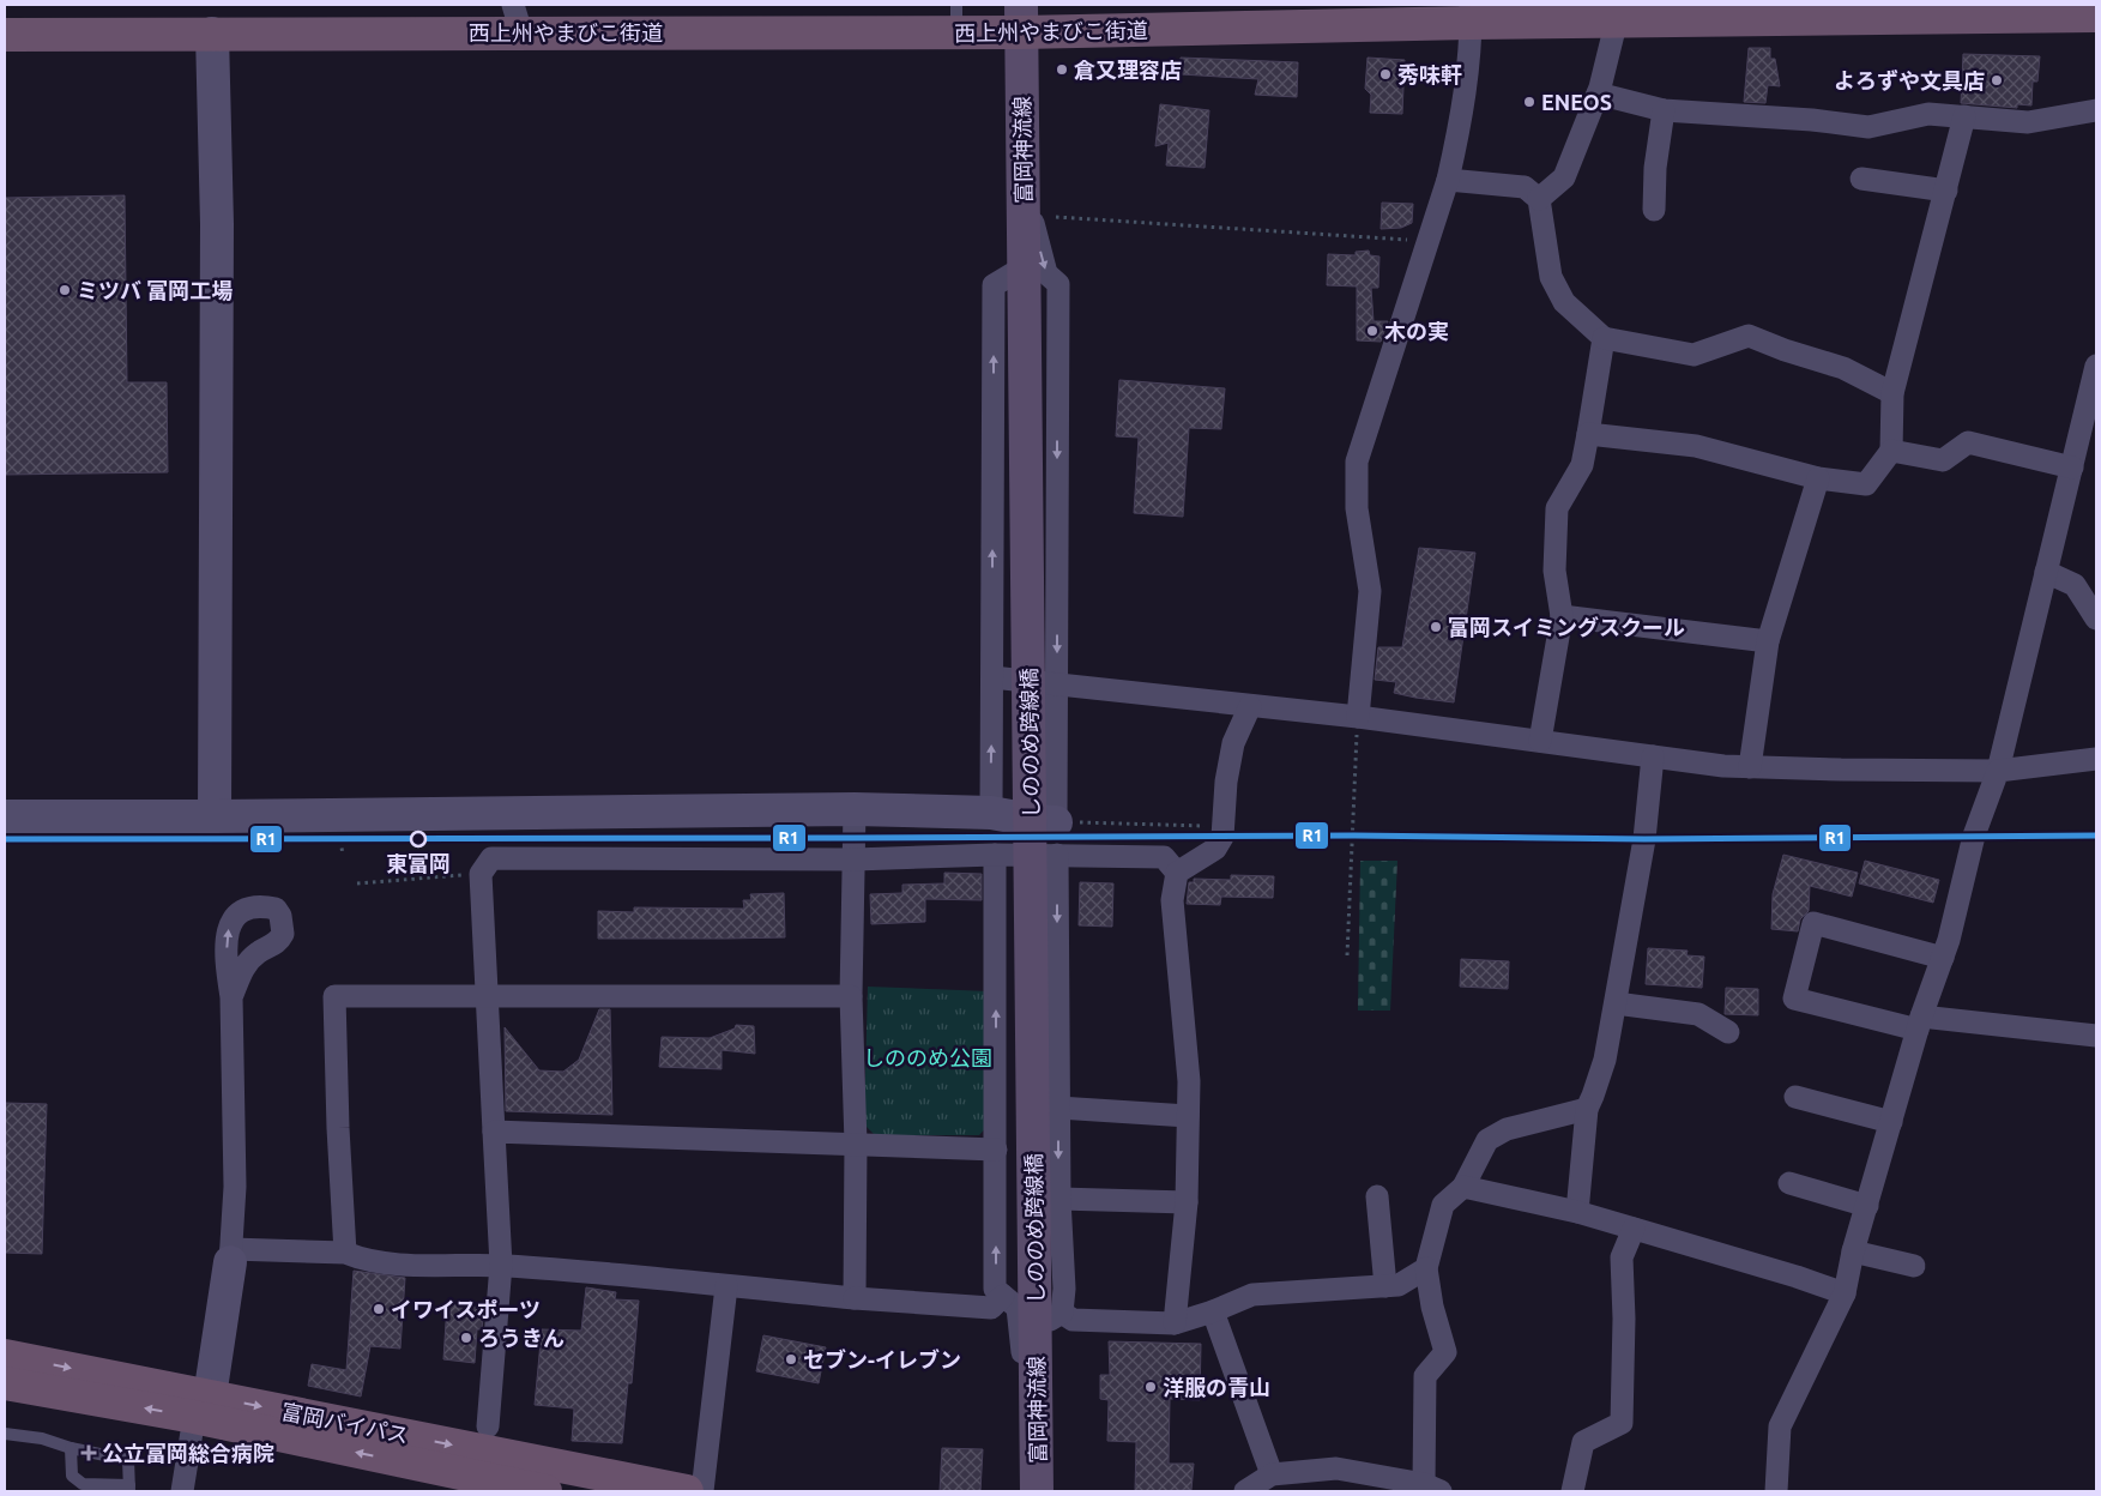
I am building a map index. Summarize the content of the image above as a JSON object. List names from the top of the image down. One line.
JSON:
{"streets":{"highway":["西上州やまびこ街道","富岡バイパス"],"main road":["富岡神流線","しののめ跨線橋"]},"crossings":[["西上州やまびこ街道","富岡神流線"],["富岡神流線","しののめ跨線橋"]],"parks":["しののめ公園"],"places":{"other":["倉又理容店","秀味軒","よろずや文具店","ENEOS","ミツバ 富岡工場","木の実","富岡スイミングスクール","東富岡","イワイスポーツ","ろうきん","セブン-イレブン","洋服の青山"],"health":["公立富岡総合病院"]},"lines":["transit line R1"]}
